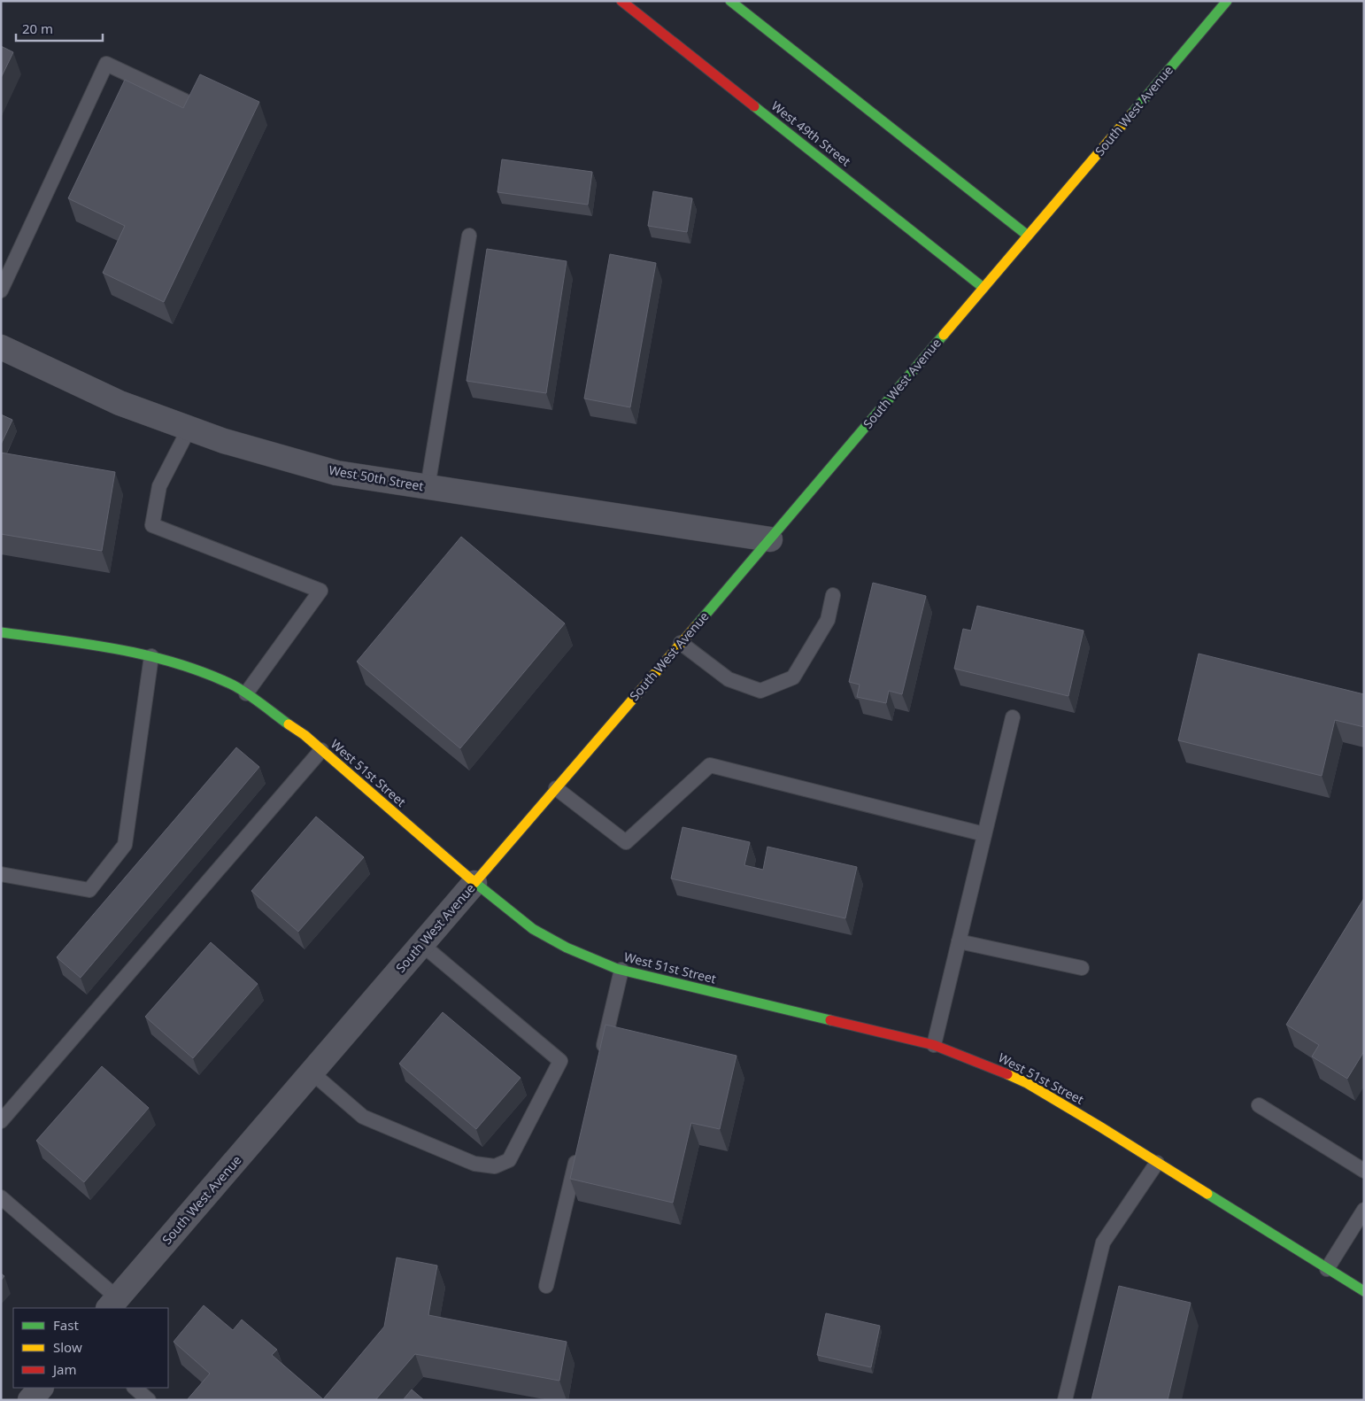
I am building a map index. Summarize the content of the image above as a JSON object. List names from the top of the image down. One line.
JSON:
{"streets":{"street":["South West Avenue","West 49th Street","West 50th Street","West 51st Street"]},"crossings":[["South West Avenue","West 49th Street"],["South West Avenue","West 50th Street"],["South West Avenue","West 51st Street"]],"legend":["Fast","Slow","Jam"],"scale_bar":"20 m"}
